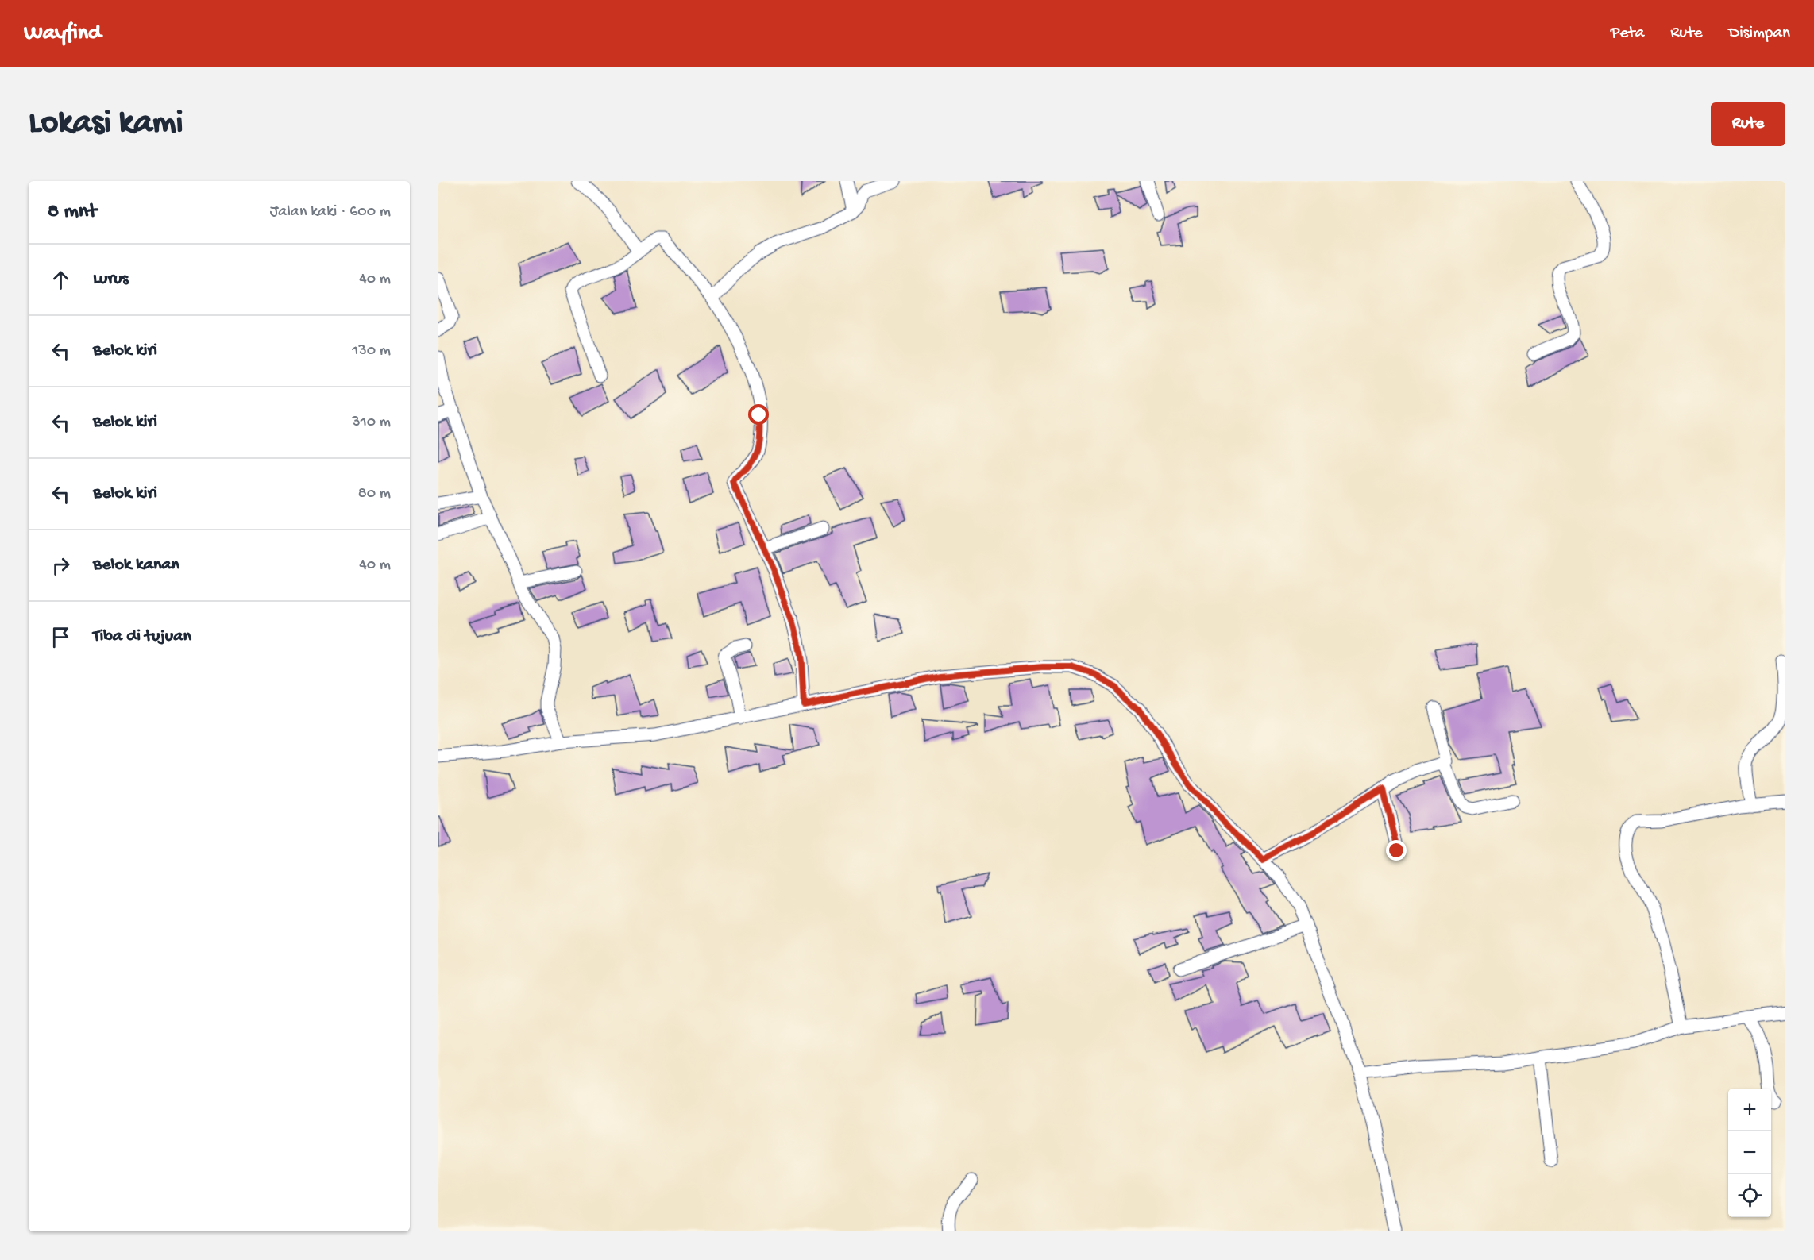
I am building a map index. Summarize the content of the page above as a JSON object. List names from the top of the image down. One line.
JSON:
{"page":{"header":"Wayfind","nav":["Peta","Rute","Disimpan"],"buttons":"Rute","title":"Lokasi kami","heading":["8 mnt","Jalan kaki · 600 m"],"list":[["Lurus","40 m"],["Belok kiri","130 m"],["Belok kiri","310 m"],["Belok kiri","80 m"],["Belok kanan","40 m"],"Tiba di tujuan"],"map_buttons":["+","−"]}}
